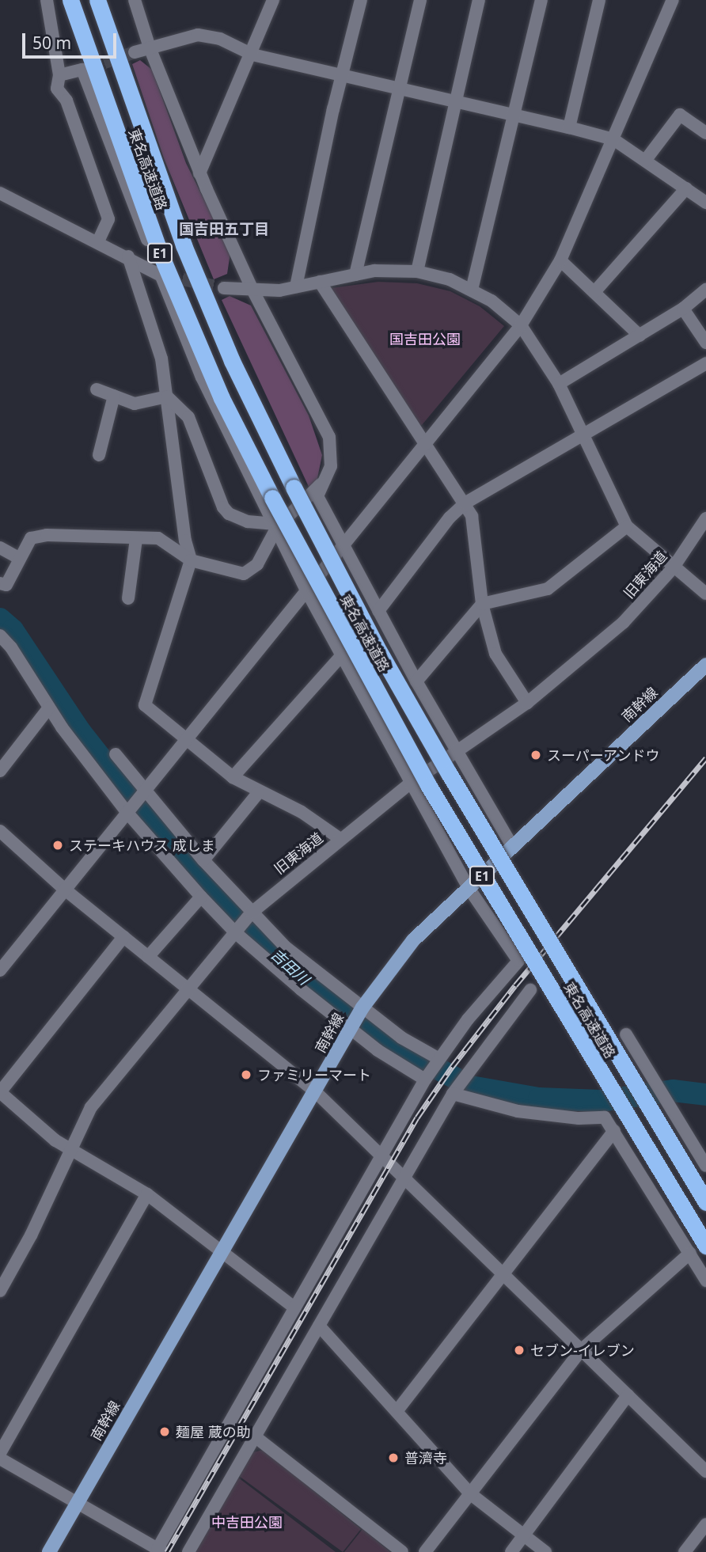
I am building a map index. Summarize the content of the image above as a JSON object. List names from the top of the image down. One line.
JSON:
{"streets":{"highway":["東名高速道路","E1"],"main road":["南幹線"],"street":["旧東海道"]},"districts":["国吉田五丁目"],"water":["吉田川"],"parks":["国吉田公園","中吉田公園"],"places":["スーパーアンドウ","ステーキハウス 成しま","ファミリーマート","セブン-イレブン","麺屋 蔵の助","普濟寺"],"scale_bar":"50 m"}
